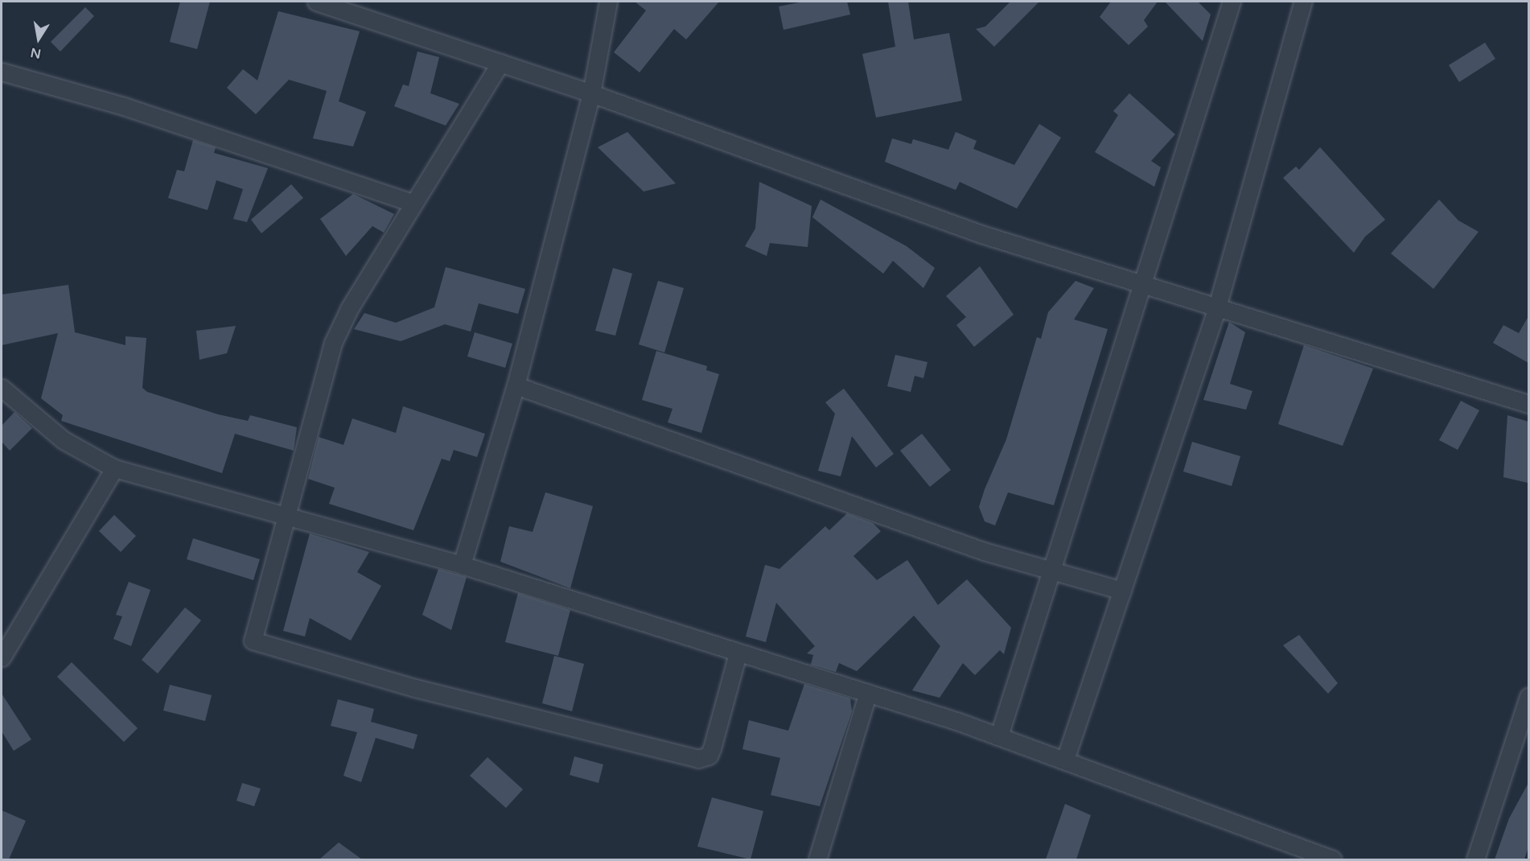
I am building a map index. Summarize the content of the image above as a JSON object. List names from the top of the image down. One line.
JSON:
{"north":"bottom"}
